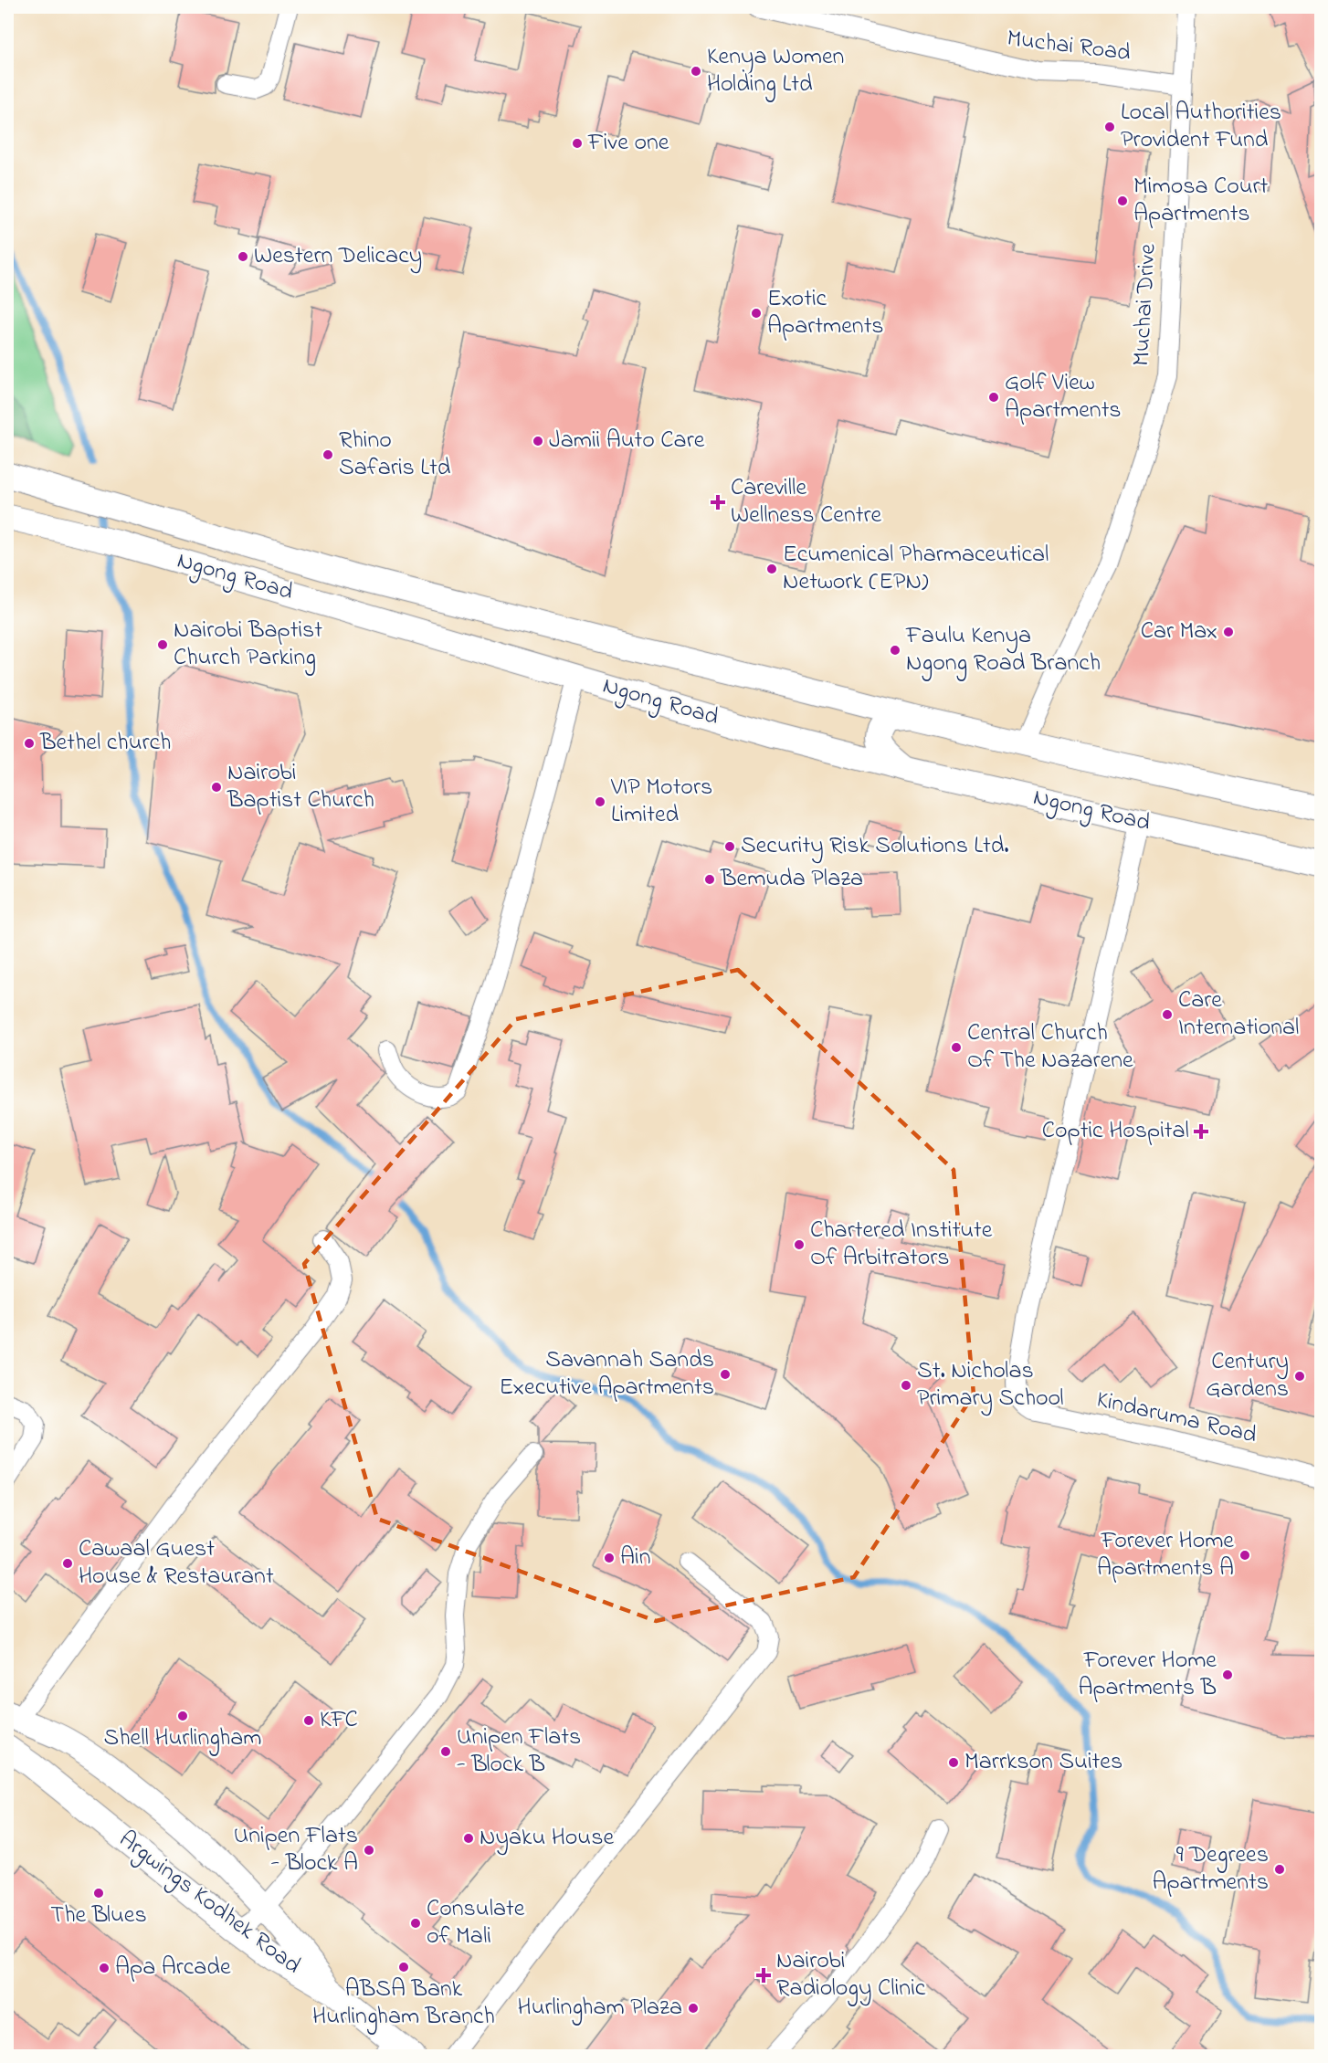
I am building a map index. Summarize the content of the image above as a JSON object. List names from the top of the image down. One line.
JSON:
{"streets":{"main road":["Ngong Road","Argwings Kodhek Road"],"street":["Muchai Road","Muchai Drive","Kindaruma Road"]},"crossings":[["Muchai Road","Muchai Drive"],["Muchai Drive","Ngong Road"],["Ngong Road","Kindaruma Road"]],"places":{"other":["Kenya Women Holding Ltd","Local Authorities Provident Fund","Five one","Mimosa Court Apartments","Western Delicacy","Exotic Apartments","Golf View Apartments","Jamii Auto Care","Rhino Safaris Ltd","Ecumenical Pharmaceutical Network (EPN)","Car Max","Nairobi Baptist Church Parking","Faulu Kenya Ngong Road Branch","Bethel church","Nairobi Baptist Church","VIP Motors Limited","Security Risk Solutions Ltd.","Bemuda Plaza","Care International","Central Church Of The Nazarene","Chartered Institute Of Arbitrators","Savannah Sands Executive Apartments","Century Gardens","St. Nicholas Primary School","Forever Home Apartments A","Ain","Cawaal Guest House & Restaurant","Forever Home Apartments B","Shell Hurlingham","KFC","Unipen Flats - Block B","Marrkson Suites","Nyaku House","Unipen Flats - Block A","9 Degrees Apartments","The Blues","Consulate of Mali","ABSA Bank Hurlingham Branch","Apa Arcade","Hurlingham Plaza"],"health":["Careville Wellness Centre","Coptic Hospital","Nairobi Radiology Clinic"]}}
